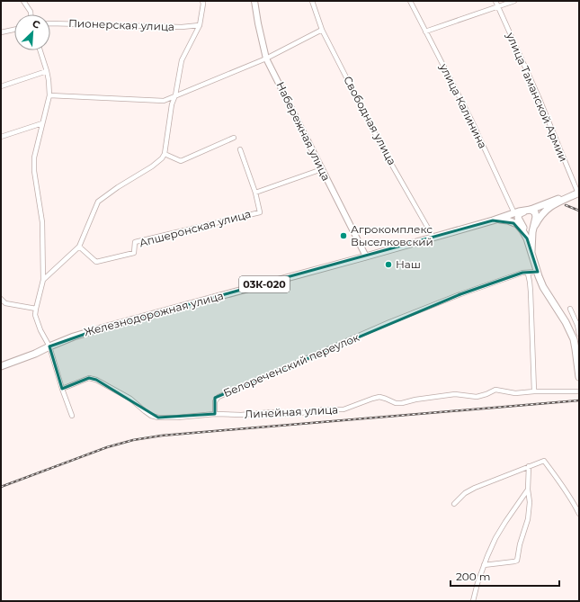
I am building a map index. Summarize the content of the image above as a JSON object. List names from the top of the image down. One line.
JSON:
{"streets":{"main road":["03К-020","Железнодорожная улица"],"street":["Пионерская улица","улица Таманской Армии","улица Калинина","Свободная улица","Набережная улица","Апшеронская улица","Белореченский переулок","Линейная улица"]},"crossings":[["улица Таманской Армии","Железнодорожная улица"],["улица Калинина","Железнодорожная улица"],["Свободная улица","Железнодорожная улица"],["Набережная улица","Железнодорожная улица"],["Белореченский переулок","Линейная улица"]],"places":["Агрокомплекс Выселковский","Наш"],"scale_bar":"200 m","north":"top right"}
